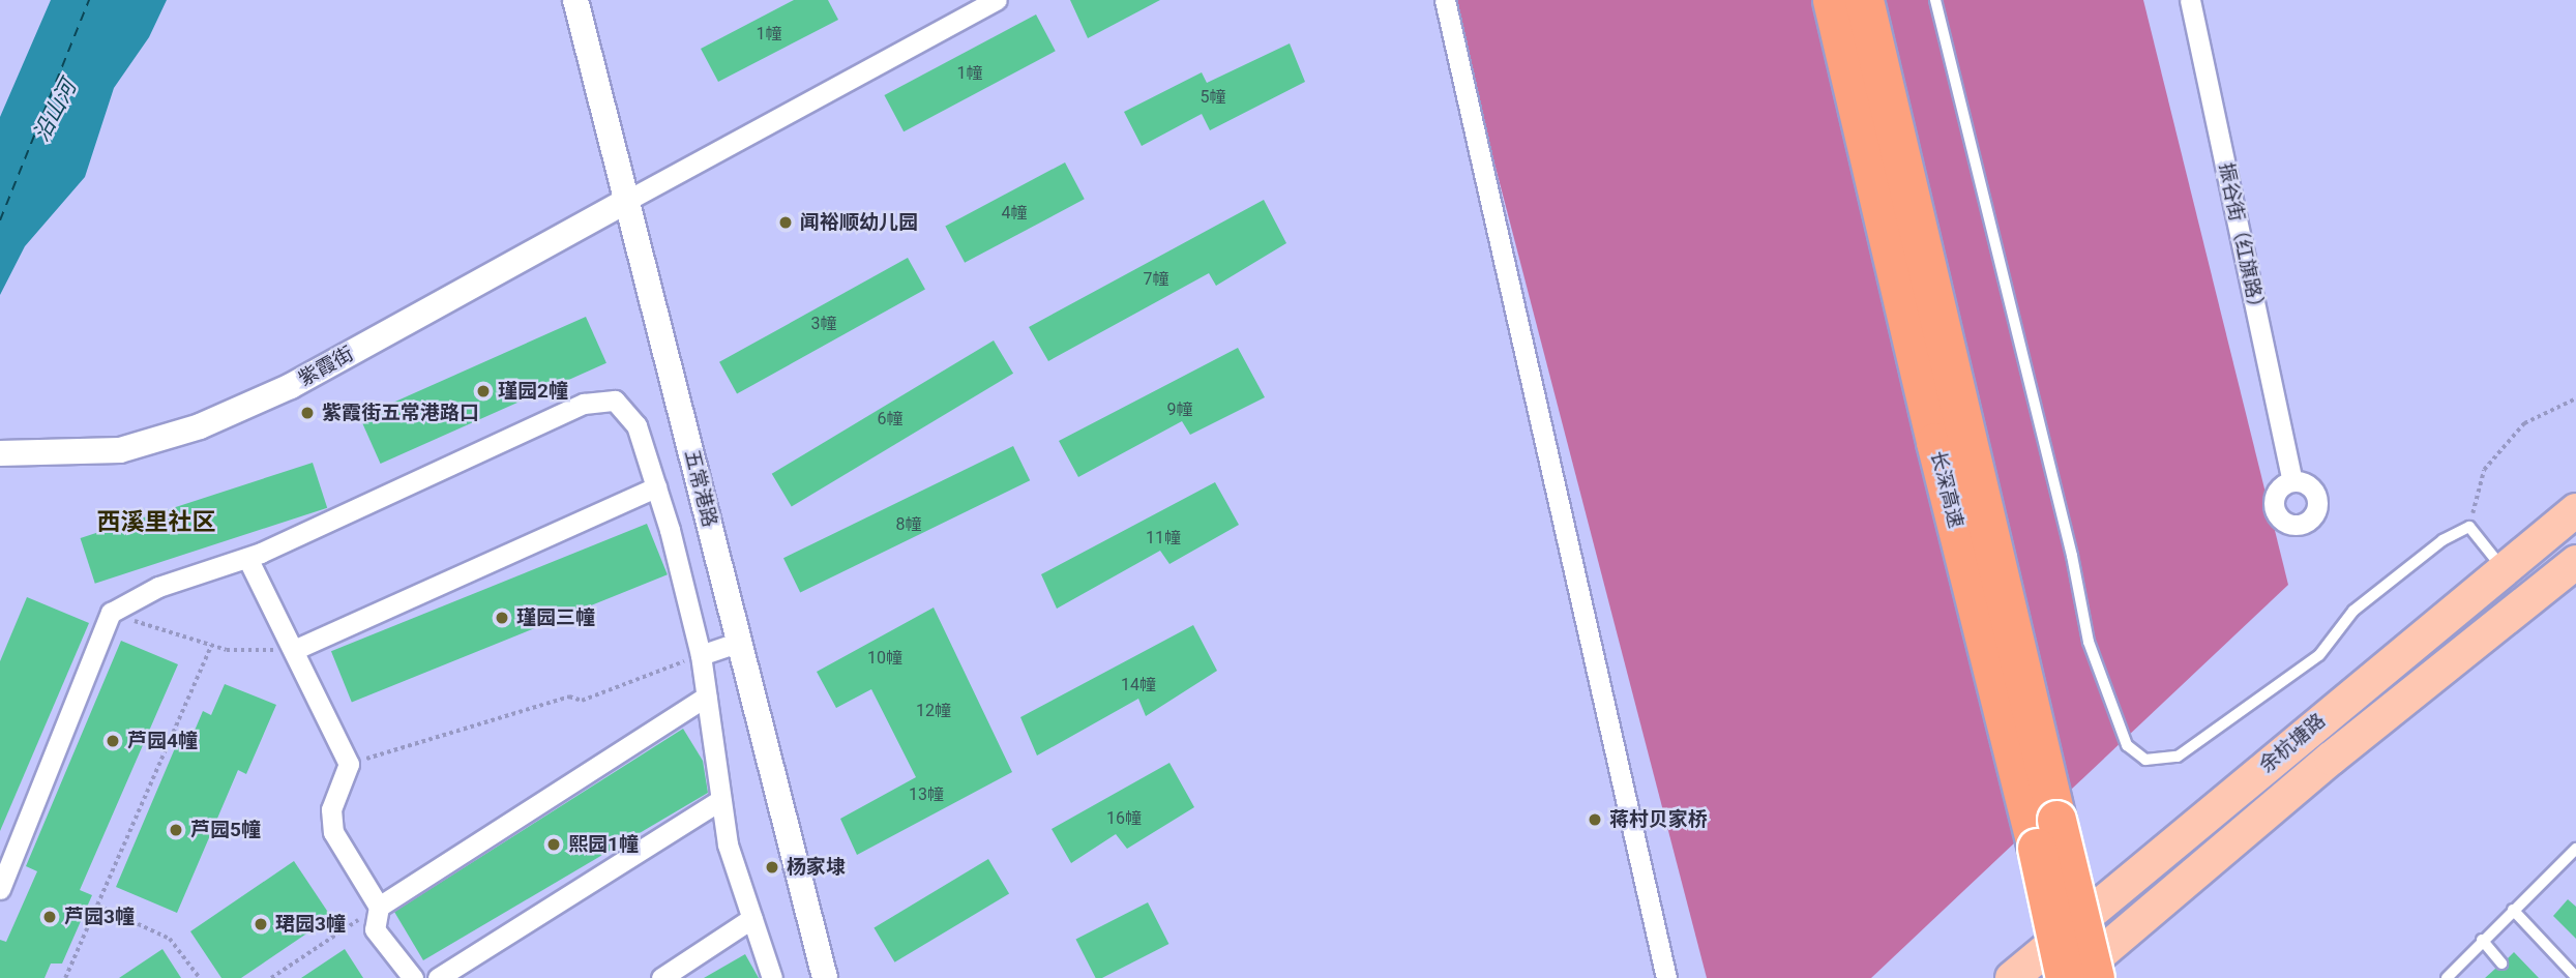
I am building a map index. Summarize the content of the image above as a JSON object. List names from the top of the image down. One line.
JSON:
{"streets":{"highway":["长深高速"],"main road":["余杭塘路"],"street":["振谷街（红旗路）","紫霞街","五常港路"]},"crossings":[["紫霞街","五常港路"]],"districts":["西溪里社区"],"water":["沿山河"],"places":["闻裕顺幼儿园","瑾园2幢","紫霞街五常港路口","瑾园三幢","芦园4幢","蒋村贝家桥","芦园5幢","熙园1幢","杨家埭","芦园3幢","珺园3幢"],"house_numbers":["1幢","1幢","5幢","4幢","7幢","3幢","9幢","6幢","8幢","11幢","10幢","14幢","12幢","13幢","16幢"]}
